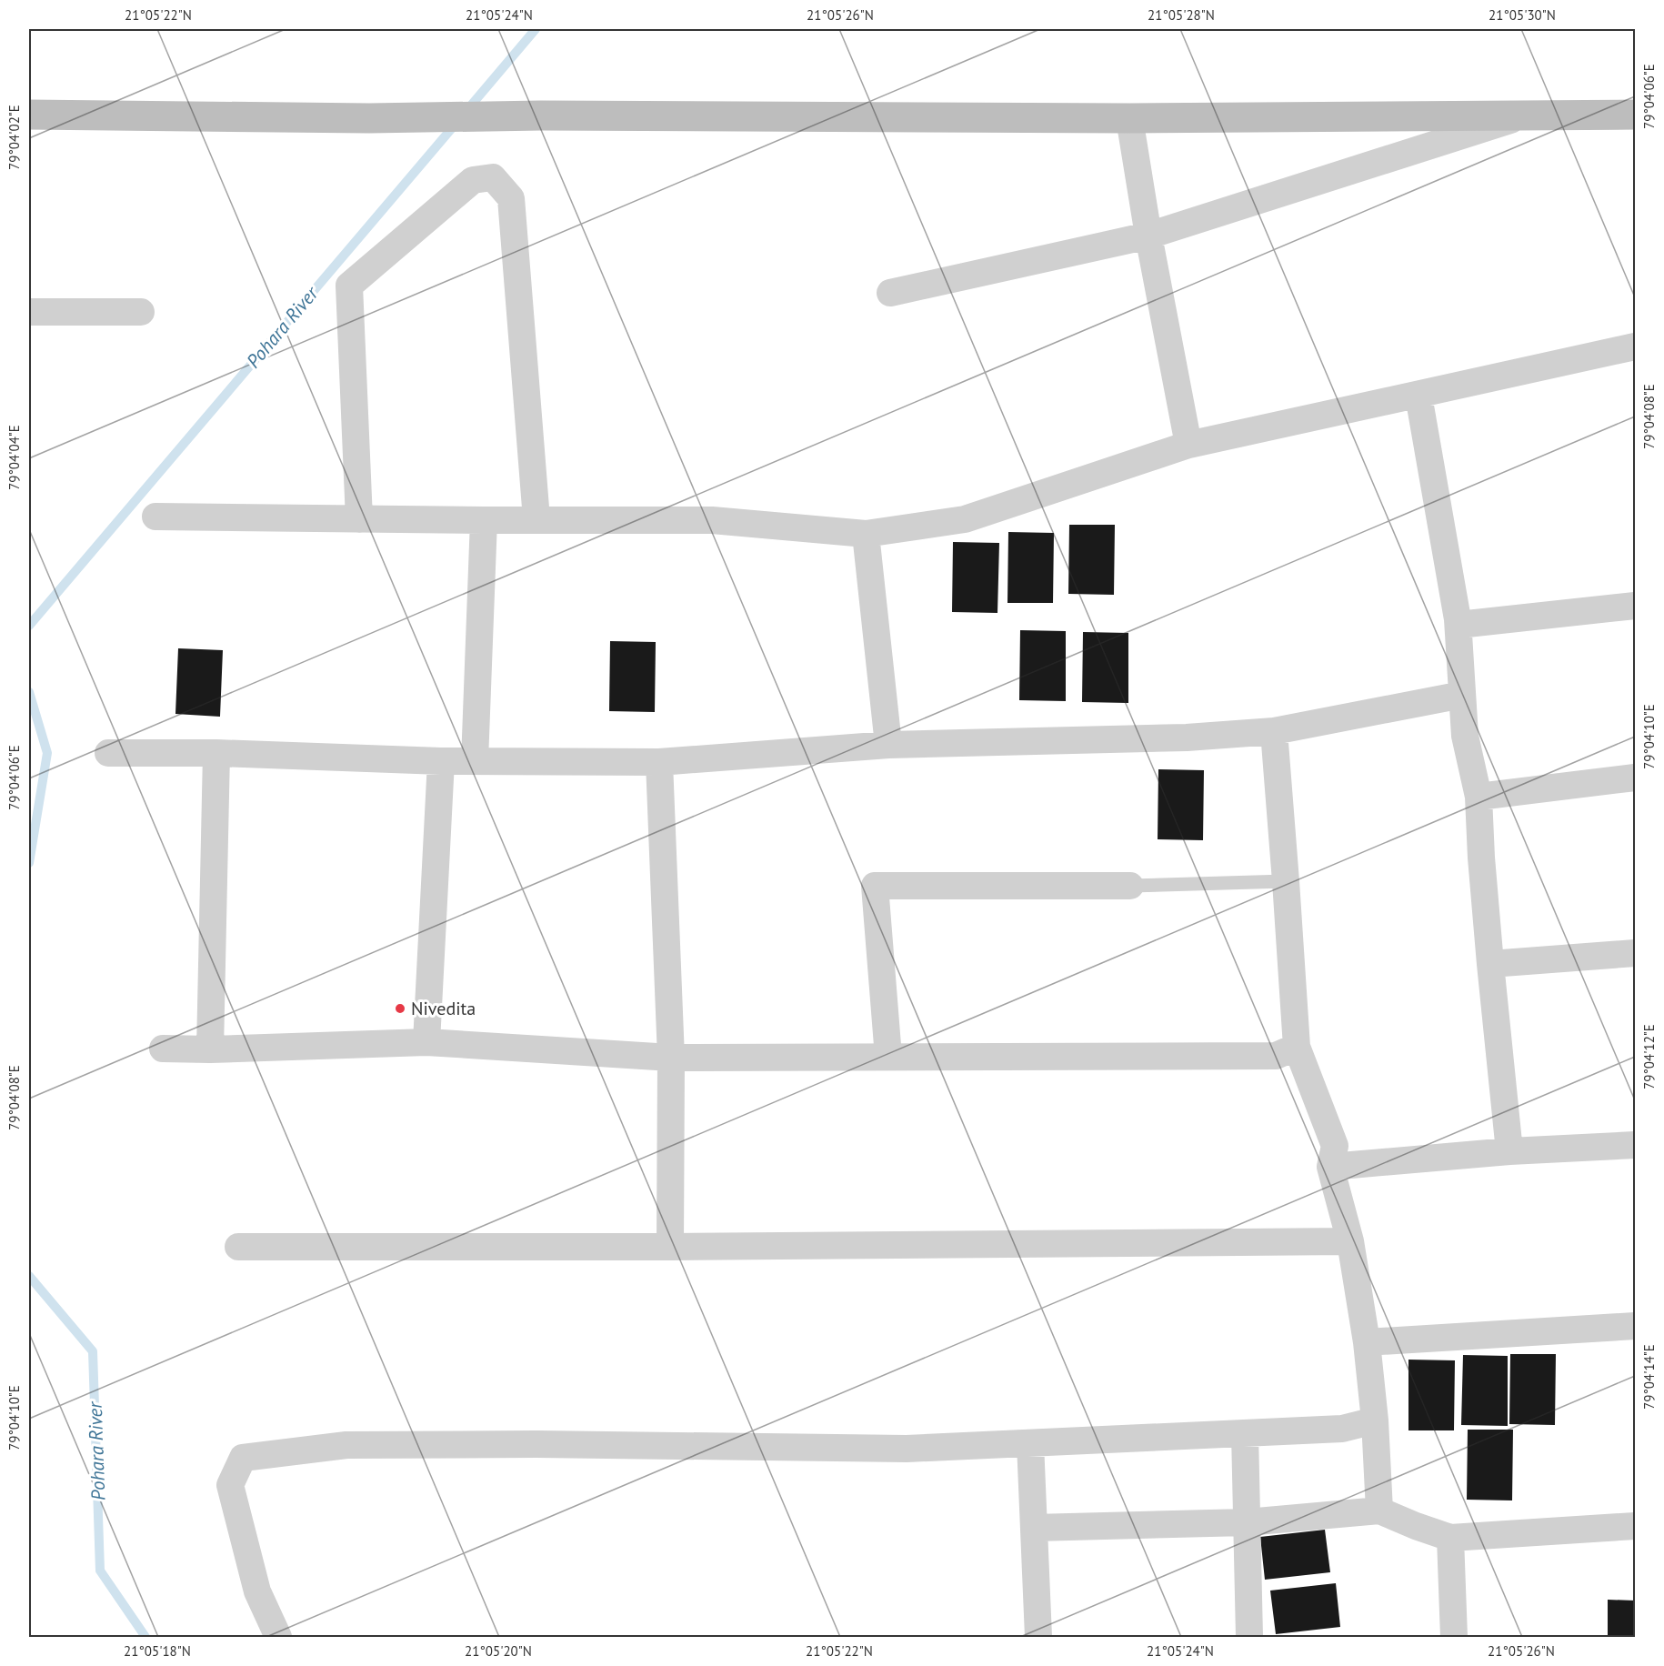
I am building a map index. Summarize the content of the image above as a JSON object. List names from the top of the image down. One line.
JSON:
{"water":["Pohara River"],"places":["Nivedita"],"coordinates":["21°05'22\"N","21°05'24\"N","21°05'26\"N","21°05'28\"N","21°05'30\"N","79°04'06\"E","79°04'02\"E","79°04'08\"E","79°04'04\"E","79°04'10\"E","79°04'12\"E","79°04'14\"E","21°05'18\"N","21°05'20\"N"]}
